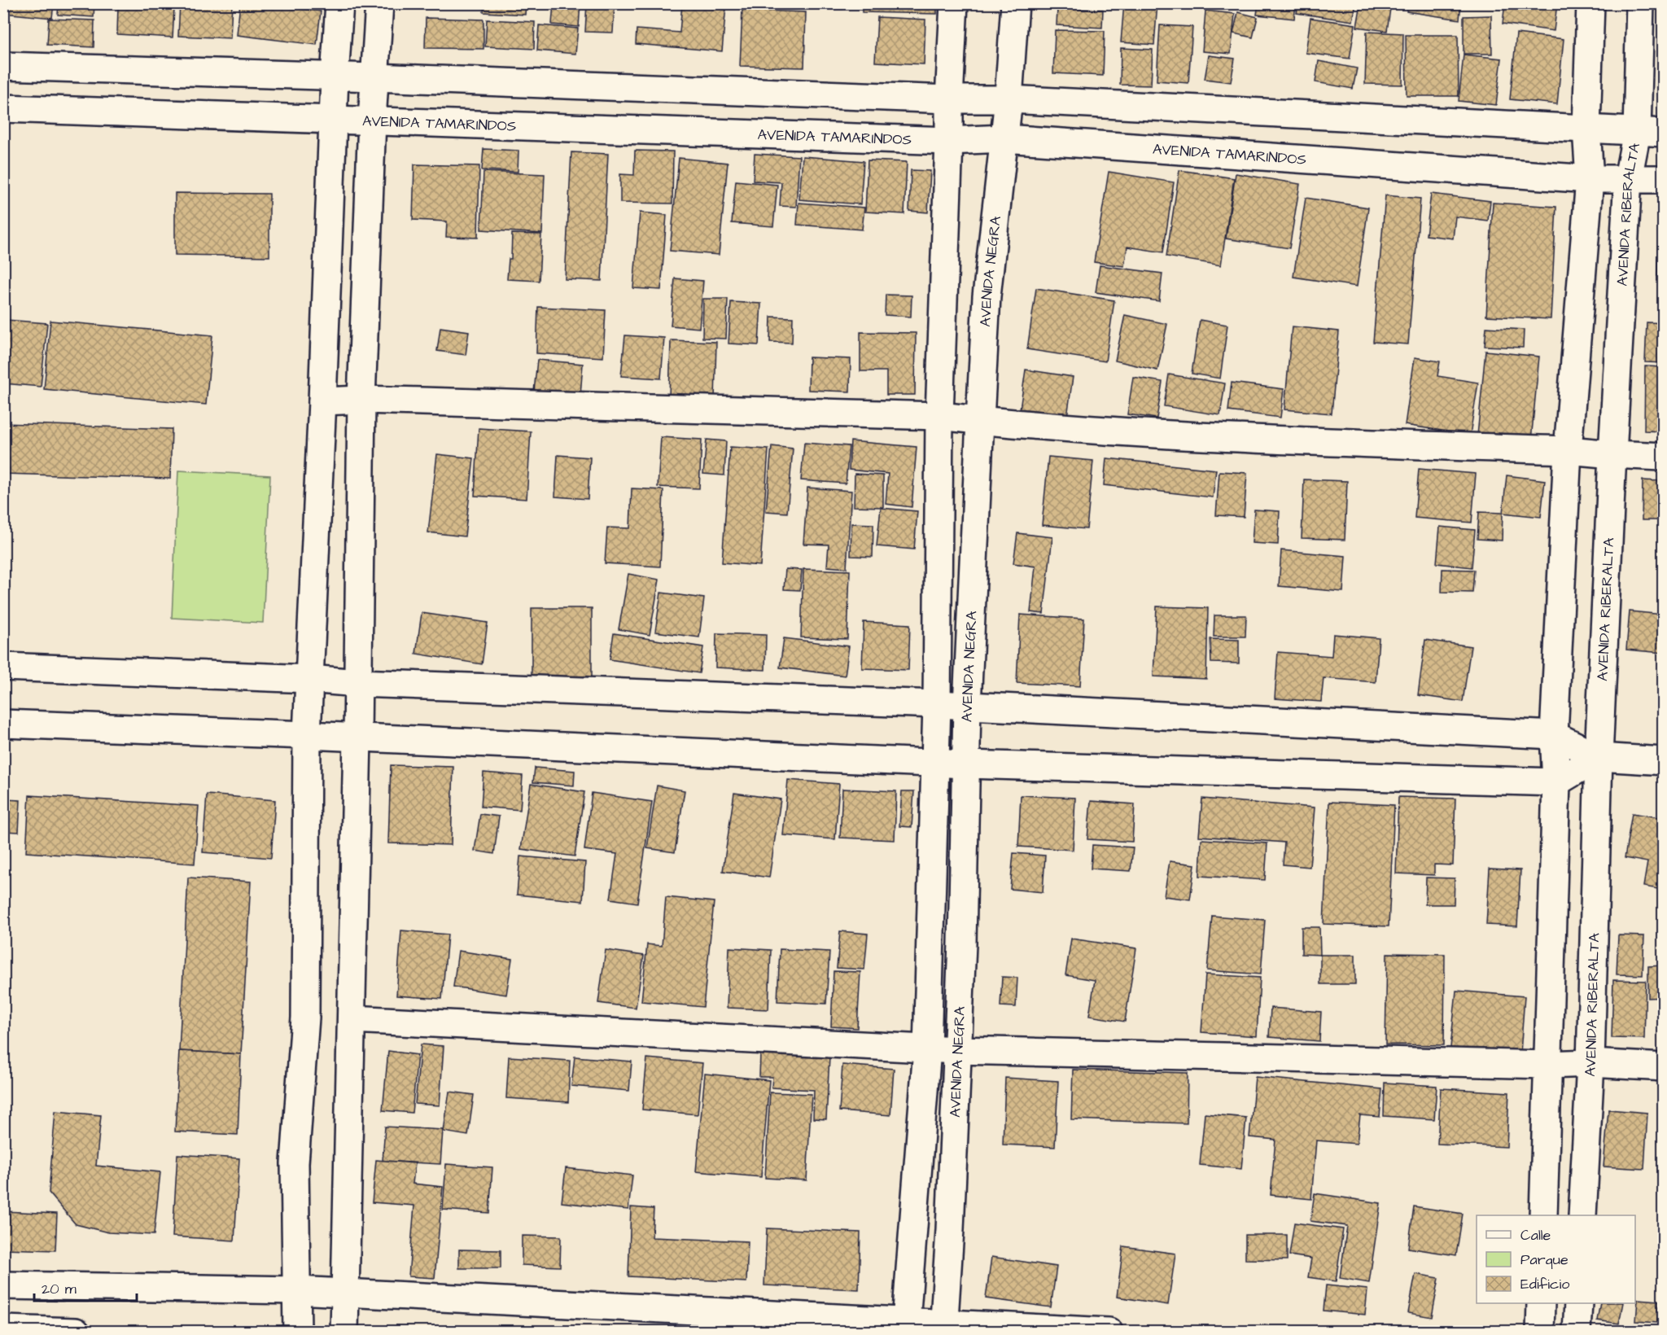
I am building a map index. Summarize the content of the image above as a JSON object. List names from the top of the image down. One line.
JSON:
{"streets":{"street":["AVENIDA TAMARINDOS","AVENIDA RIBERALTA","AVENIDA NEGRA"]},"crossings":[["AVENIDA TAMARINDOS","AVENIDA RIBERALTA"],["AVENIDA TAMARINDOS","AVENIDA NEGRA"]],"legend":["Calle","Parque","Edificio"],"scale_bar":"20 m"}
